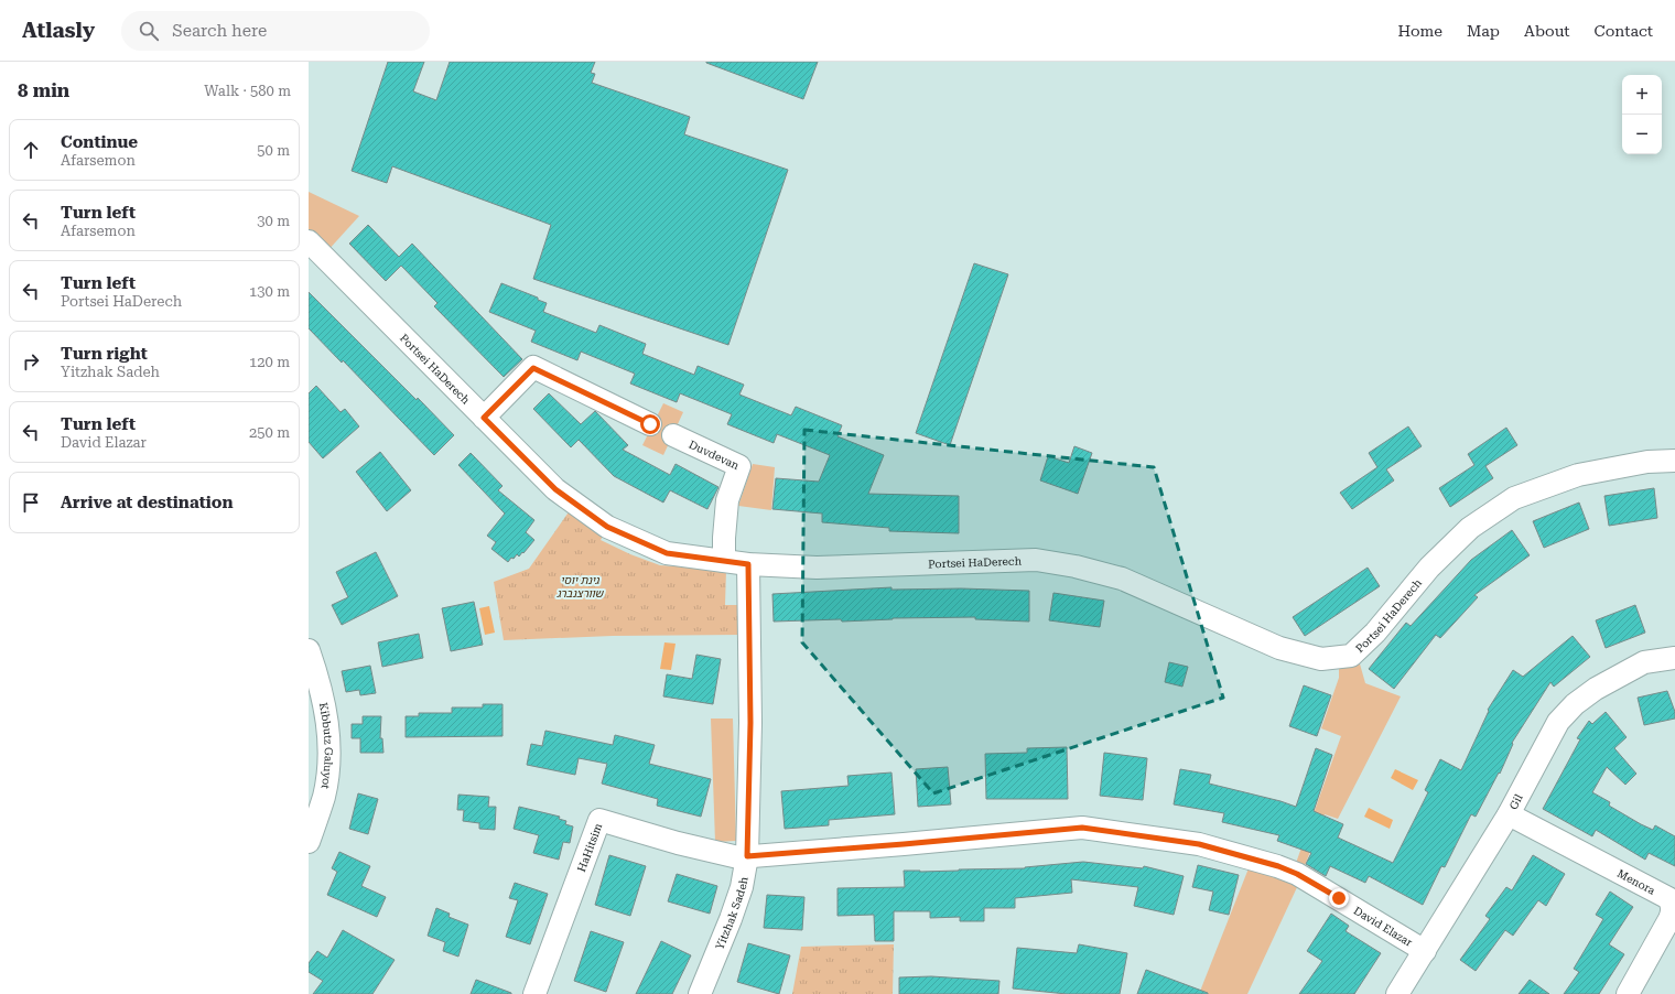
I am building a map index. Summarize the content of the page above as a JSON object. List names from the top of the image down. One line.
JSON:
{"streets":{"street":["Portsei HaDerech","Duvdevan","Kibbutz Galuyot","Gil","HaHitsim","Menora","Yitzhak Sadeh","David Elazar"]},"crossings":[["Portsei HaDerech","Duvdevan"],["Portsei HaDerech","Yitzhak Sadeh"],["Gil","Menora"],["Gil","David Elazar"],["HaHitsim","Yitzhak Sadeh"],["HaHitsim","David Elazar"],["Yitzhak Sadeh","David Elazar"]],"parks":["גינת יוסי שוורצנברג"],"page":{"header":"Atlasly","search":"Search here","nav":["Home","Map","About","Contact"],"heading":["8 min","Walk · 580 m"],"map_buttons":["+","−"],"list":[["Continue","Afarsemon","50 m"],["Turn left","Afarsemon","30 m"],["Turn left","Portsei HaDerech","130 m"],["Turn right","Yitzhak Sadeh","120 m"],["Turn left","David Elazar","250 m"],"Arrive at destination"]}}
